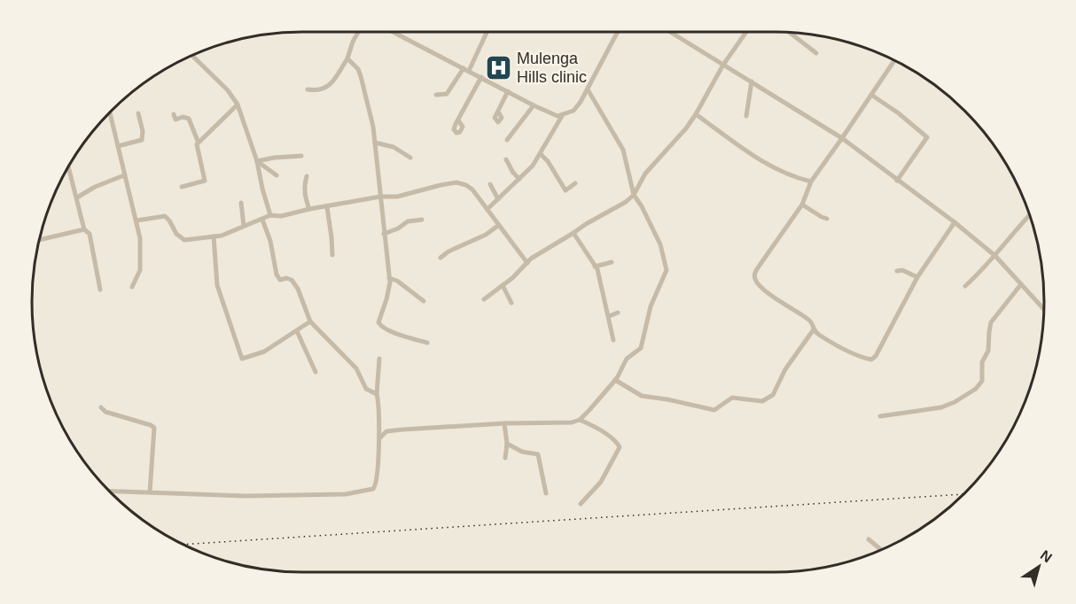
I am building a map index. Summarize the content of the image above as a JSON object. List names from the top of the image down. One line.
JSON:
{"places":{"hospital":["Mulenga Hills clinic"]},"north":"top right"}
